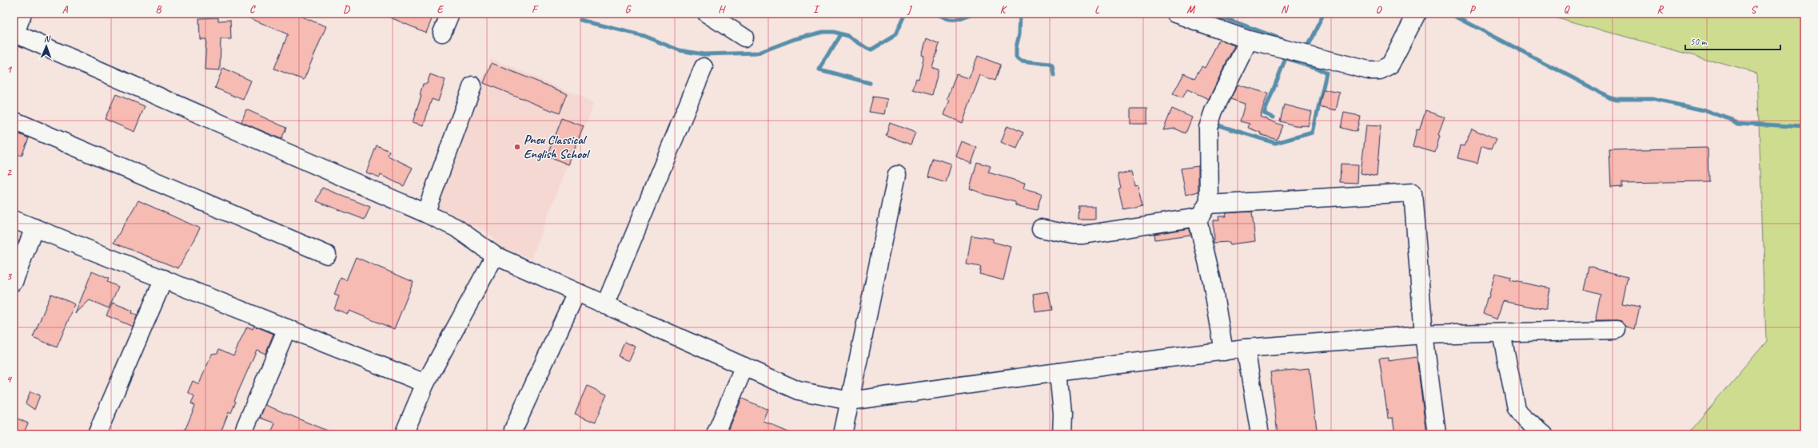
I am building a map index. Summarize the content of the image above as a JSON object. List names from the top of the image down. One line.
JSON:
{"places":["Pneu Classical English School"],"scale_bar":"50 m","north":"top","grid":{"columns":["A","B","C","D","E","F","G","H","I","J","K","L","M","N","O","P","Q","R","S"],"rows":["1","2","3","4"]}}
